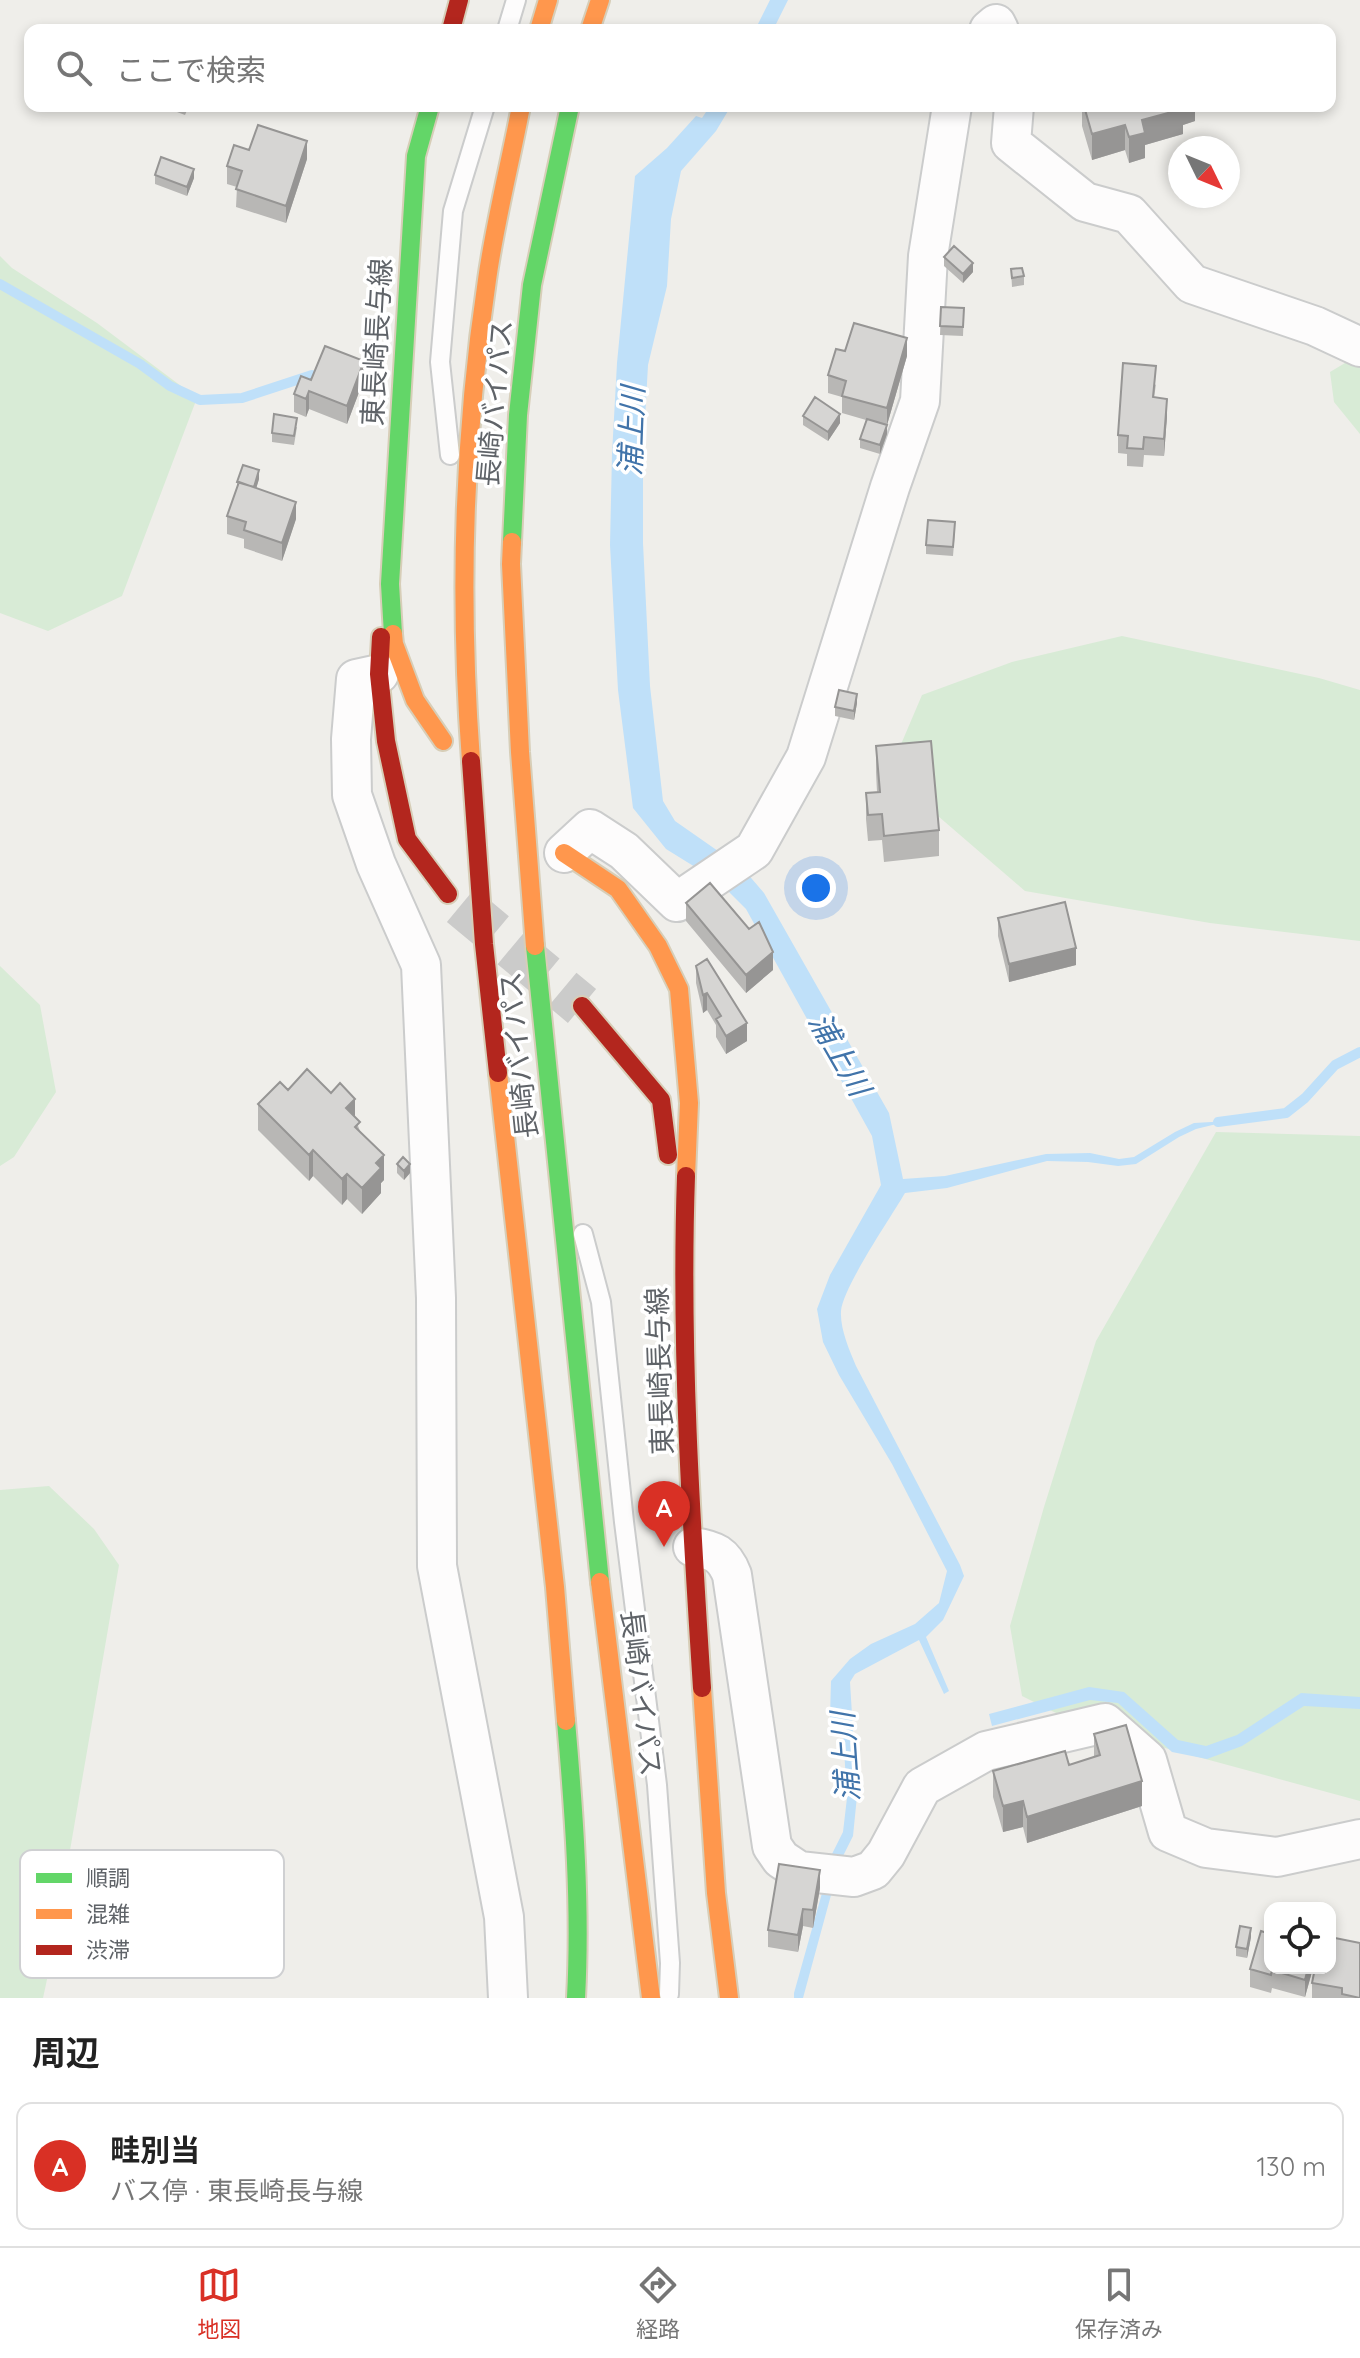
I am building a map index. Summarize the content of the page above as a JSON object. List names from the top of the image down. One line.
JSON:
{"streets":{"main road":["東長崎長与線","長崎バイパス"]},"water":["浦上川"],"legend":["順調","混雑","渋滞"],"north":"bottom right","page":{"search":"ここで検索","pins":"A","heading":"周辺","list":[{"mark":"A","name":"畦別当","note":"バス停 · 東長崎長与線","value":"130 m"}],"nav":["地図","経路","保存済み"]}}
